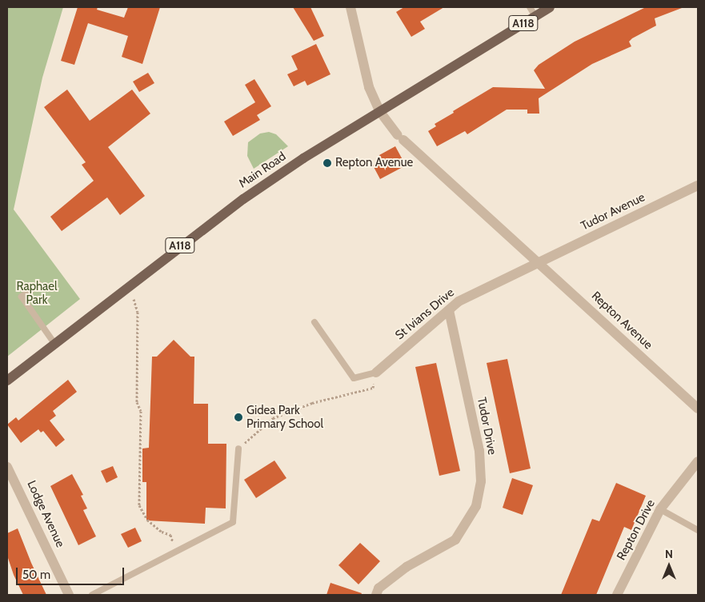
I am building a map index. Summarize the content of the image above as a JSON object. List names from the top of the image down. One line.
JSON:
{"streets":{"main road":["A118","Main Road"],"street":["Tudor Avenue","St Ivians Drive","Repton Avenue","Tudor Drive","Lodge Avenue","Repton Drive"]},"crossings":[["Main Road","Repton Avenue"],["Tudor Avenue","St Ivians Drive"],["Tudor Avenue","Repton Avenue"],["St Ivians Drive","Repton Avenue"],["St Ivians Drive","Tudor Drive"]],"parks":["Raphael Park"],"places":["Repton Avenue","Gidea Park Primary School"],"scale_bar":"50 m","north":"top"}
